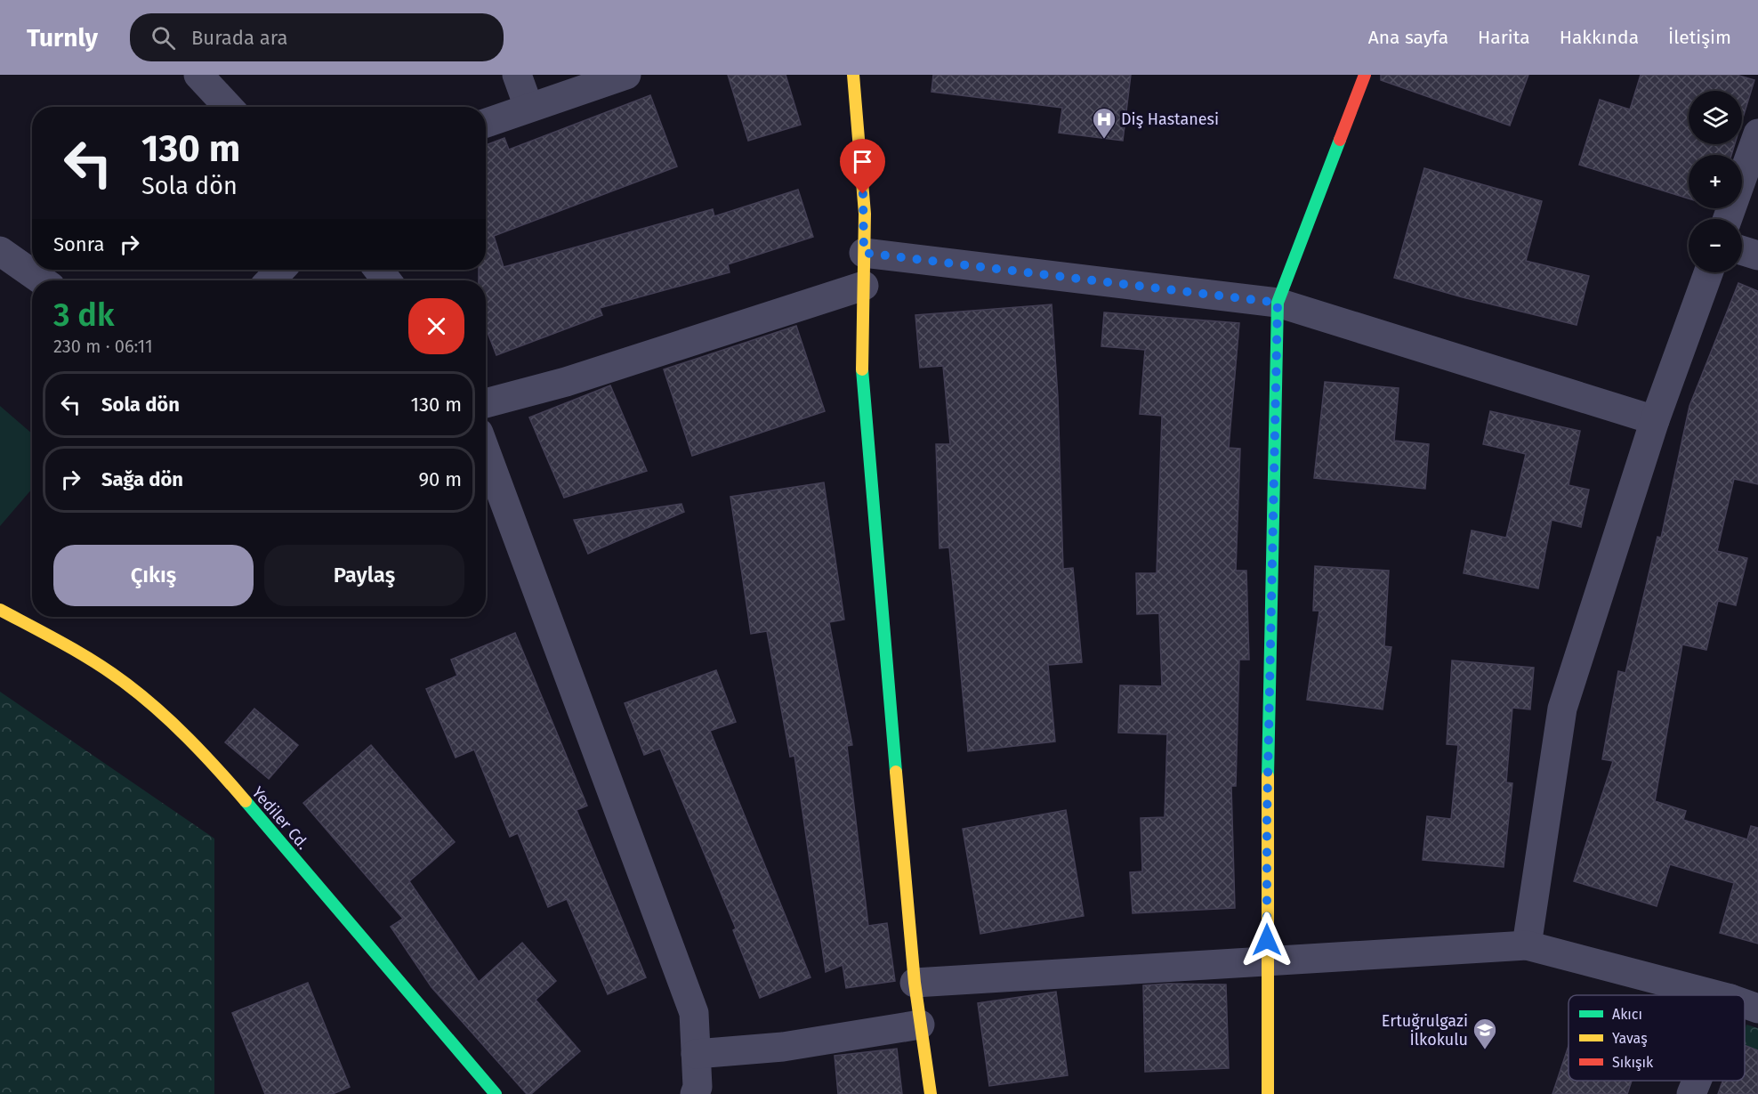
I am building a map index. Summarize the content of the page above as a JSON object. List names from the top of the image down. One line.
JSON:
{"streets":{"street":["Yediler Cd."]},"places":{"hospital":["Diş Hastanesi"],"school or university":["Ertuğrulgazi İlkokulu"]},"legend":["Akıcı","Yavaş","Sıkışık"],"page":{"header":"Turnly","search":"Burada ara","nav":["Ana sayfa","Harita","Hakkında","İletişim"],"map_buttons":["+","−"],"turn":["130 m","Sola dön"],"then":"Sonra","heading":["3 dk","230 m · 06:11"],"list":[{"name":"Sola dön","value":"130 m"},{"name":"Sağa dön","value":"90 m"}],"buttons":["Çıkış","Paylaş"]}}
